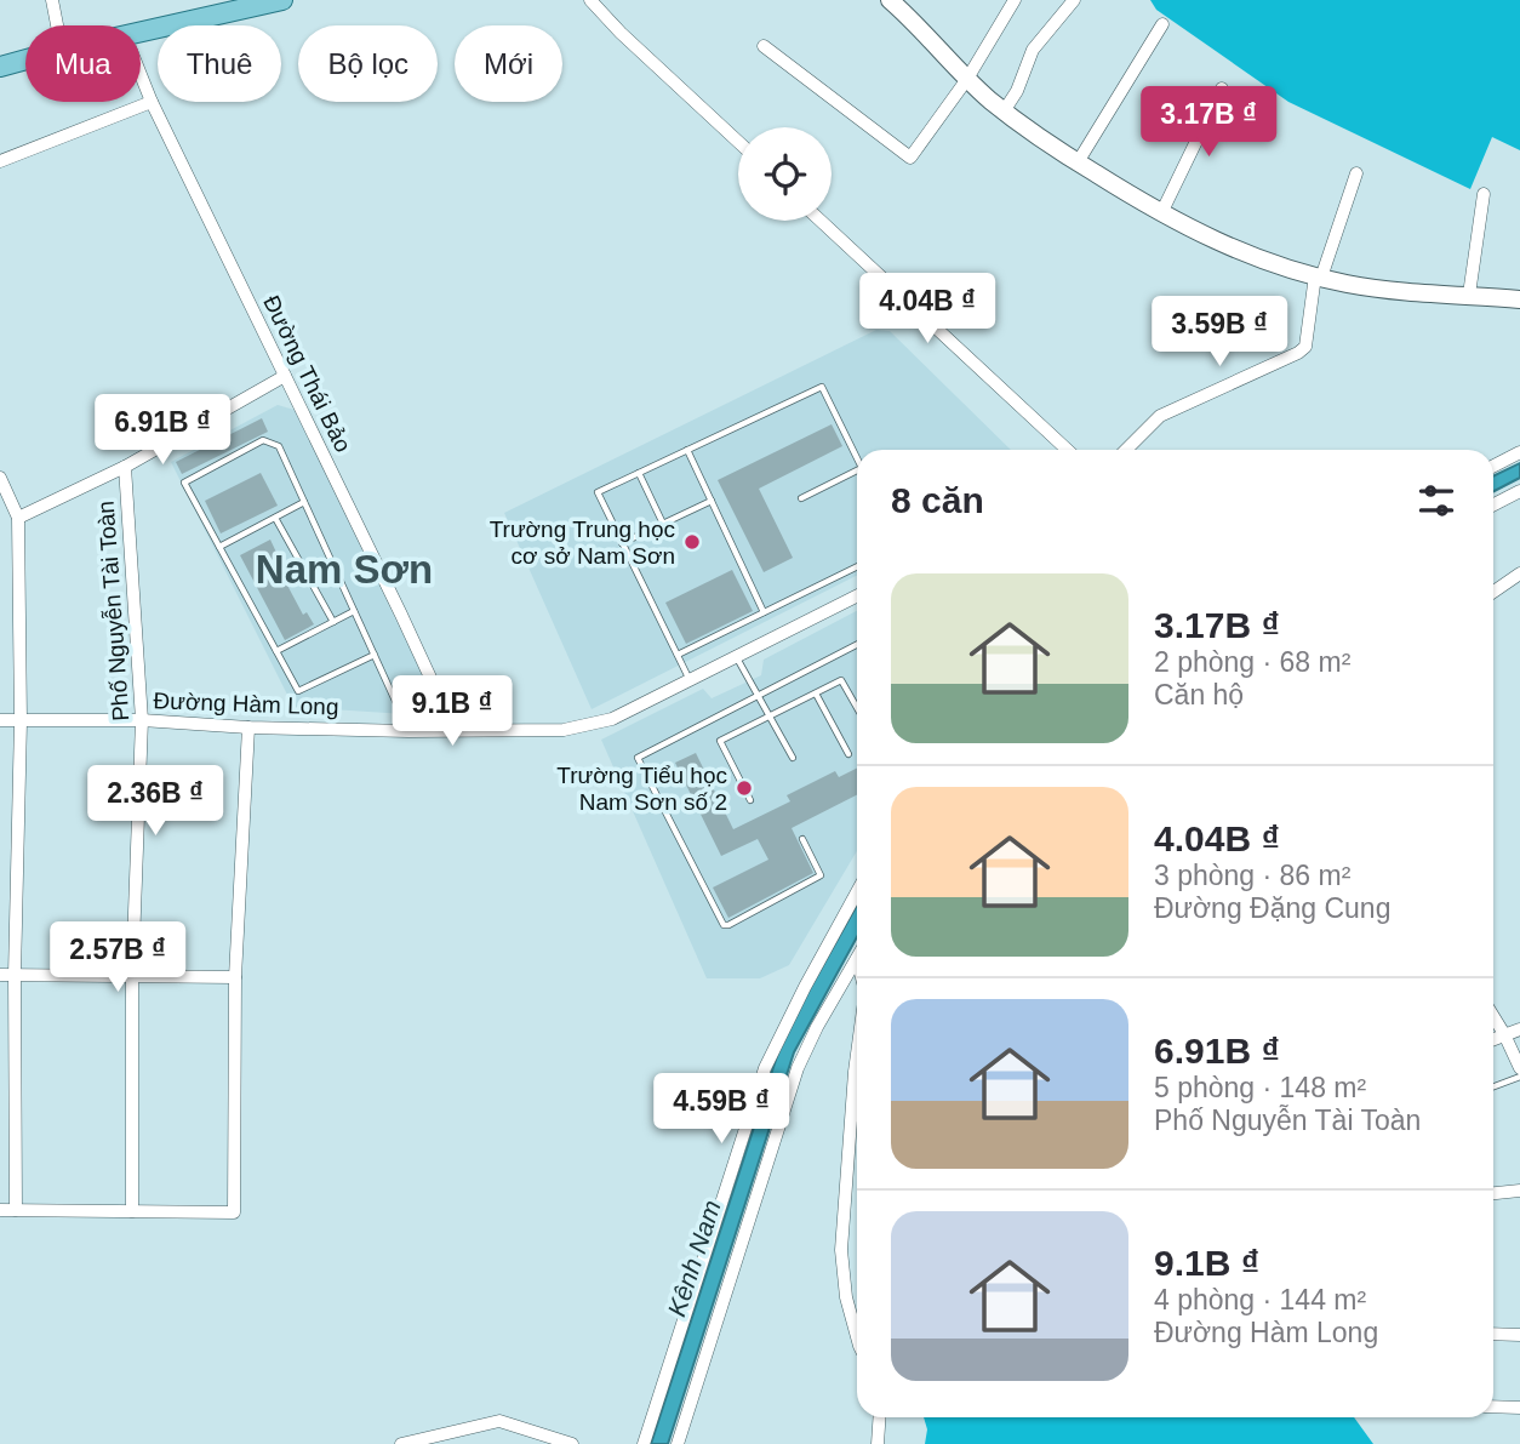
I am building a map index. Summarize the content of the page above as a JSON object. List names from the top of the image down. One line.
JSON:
{"streets":{"street":["Đường Thái Bảo","Phố Nguyễn Tài Toàn","Đường Hàm Long"]},"crossings":[["Đường Thái Bảo","Đường Hàm Long"],["Phố Nguyễn Tài Toàn","Đường Hàm Long"]],"districts":["Nam Sơn"],"water":["Kênh Nam"],"places":["Trường Trung học cơ sở Nam Sơn","Trường Tiểu học Nam Sơn số 2"],"page":{"chip":["Mua","Thuê","Bộ lọc","Mới"],"price":["3.17B ₫","4.04B ₫","3.59B ₫","6.91B ₫","9.1B ₫","2.36B ₫","2.57B ₫","4.59B ₫"],"heading":"8 căn","list":[{"name":"3.17B ₫","note":"2 phòng · 68 m² · Căn hộ"},{"name":"4.04B ₫","note":"3 phòng · 86 m² · Đường Đặng Cung"},{"name":"6.91B ₫","note":"5 phòng · 148 m² · Phố Nguyễn Tài Toàn"},{"name":"9.1B ₫","note":"4 phòng · 144 m² · Đường Hàm Long"}]}}
